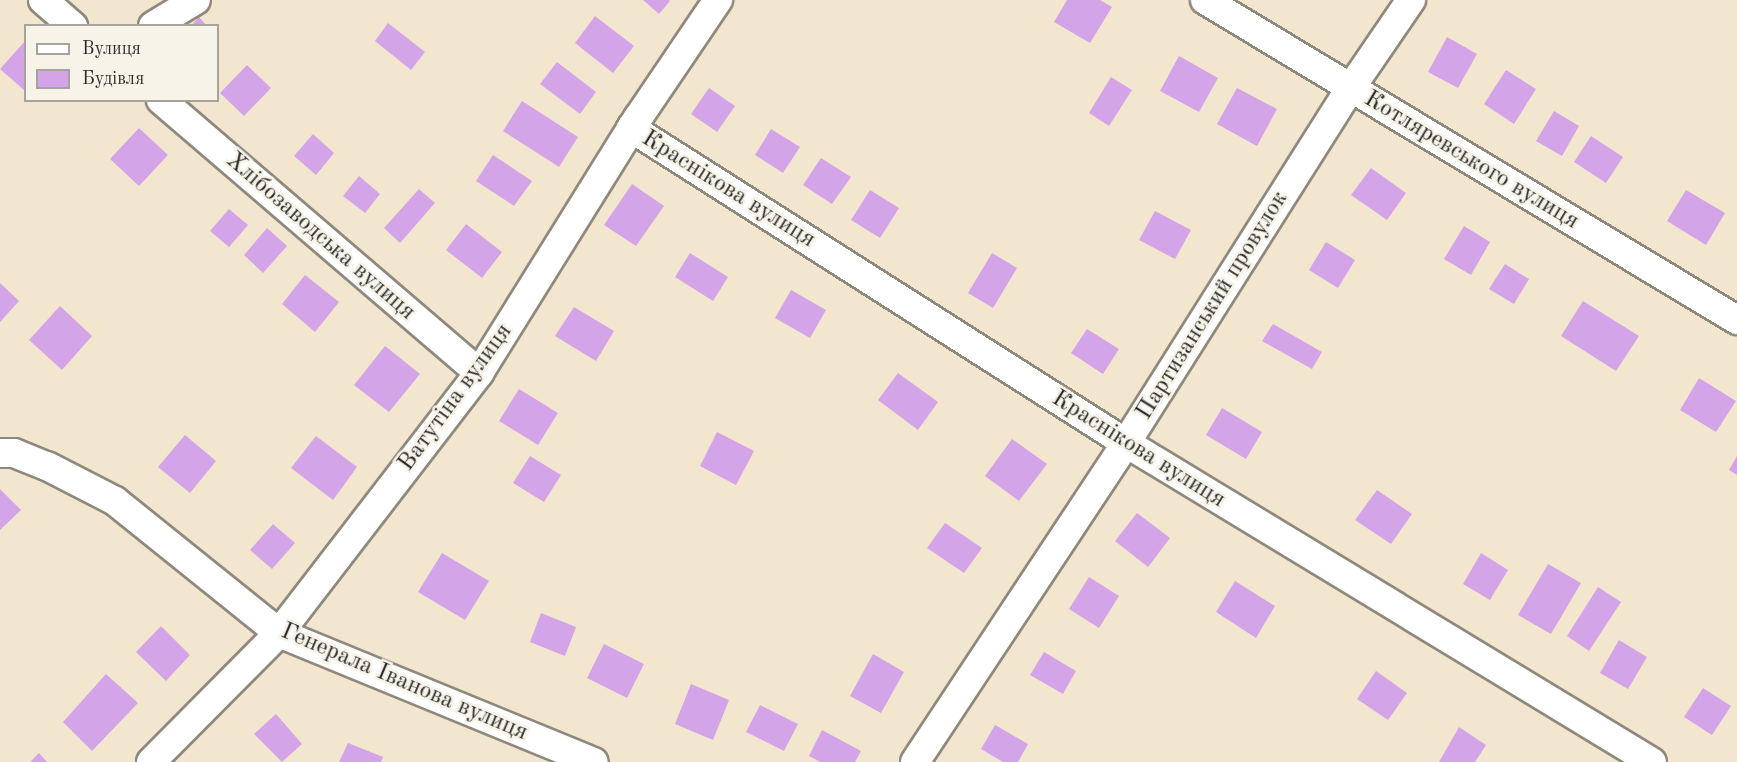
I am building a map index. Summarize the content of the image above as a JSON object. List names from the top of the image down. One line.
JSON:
{"streets":{"street":["Котляревського вулиця","Краснікова вулиця","Хлібозаводська вулиця","Партизанський провулок","Ватутіна вулиця","Генерала Іванова вулиця"]},"crossings":[["Котляревського вулиця","Партизанський провулок"],["Краснікова вулиця","Партизанський провулок"],["Краснікова вулиця","Ватутіна вулиця"],["Хлібозаводська вулиця","Ватутіна вулиця"],["Ватутіна вулиця","Генерала Іванова вулиця"]],"legend":["Вулиця","Будівля"]}
